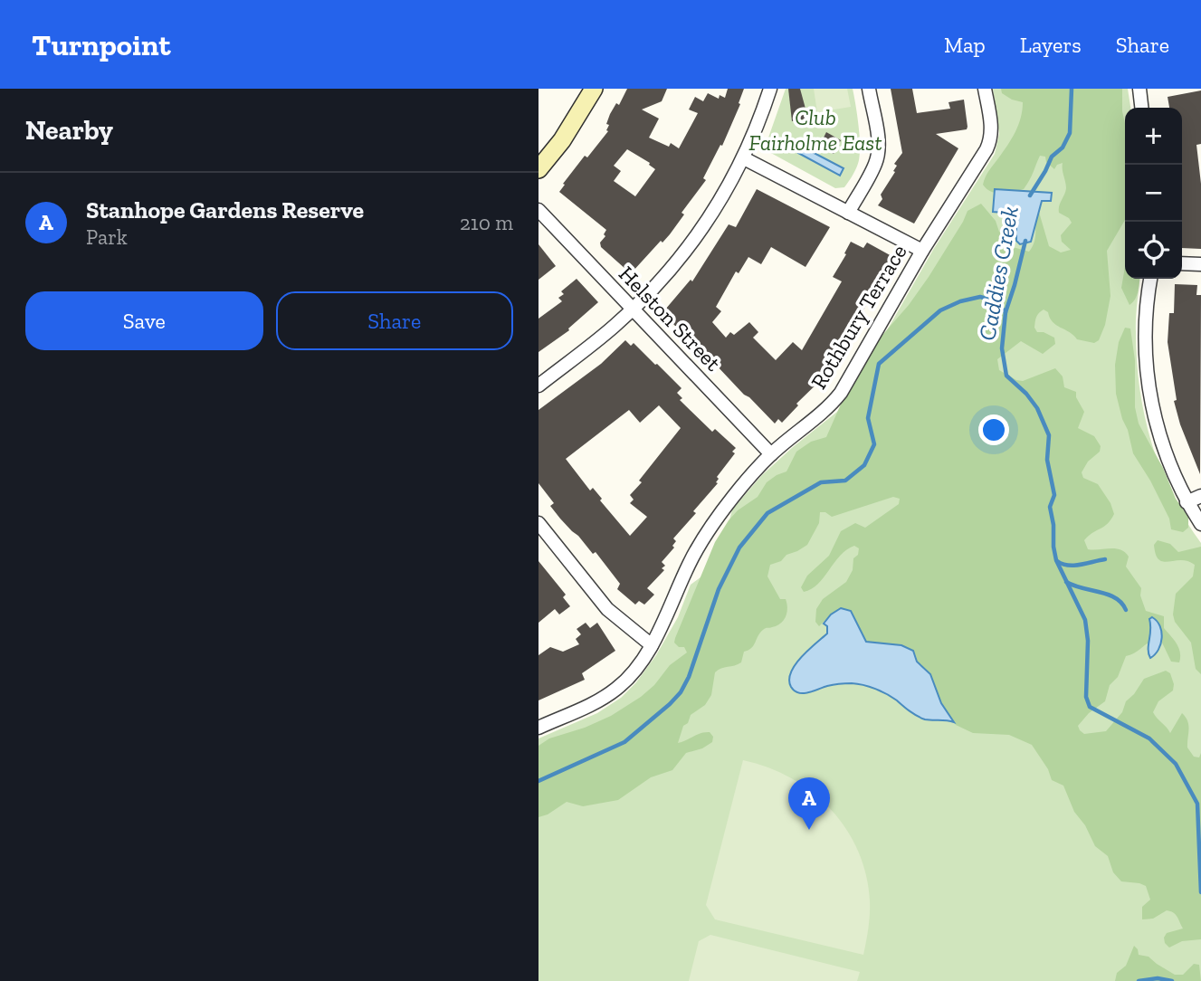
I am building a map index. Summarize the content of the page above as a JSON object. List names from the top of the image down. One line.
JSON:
{"streets":{"street":["Rothbury Terrace","Helston Street"]},"crossings":[["Rothbury Terrace","Helston Street"]],"water":["Caddies Creek"],"parks":["Club Fairholme East"],"page":{"header":"Turnpoint","nav":["Map","Layers","Share"],"heading":"Nearby","map_buttons":["+","−"],"list":[{"mark":"A","name":"Stanhope Gardens Reserve","note":"Park","value":"210 m"}],"buttons":["Save","Share"],"pins":"A"}}
